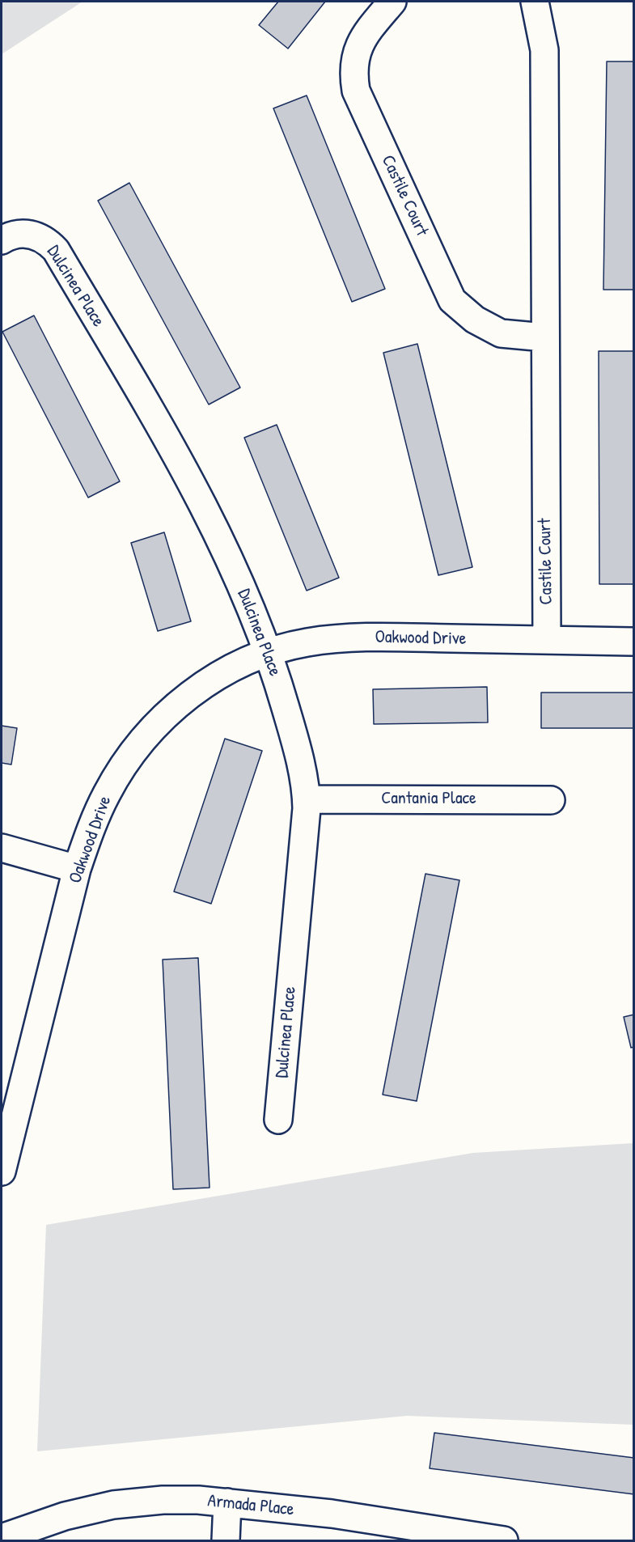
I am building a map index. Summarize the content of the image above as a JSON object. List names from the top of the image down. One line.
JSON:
{"streets":{"street":["Castile Court","Dulcinea Place","Oakwood Drive","Cantania Place","Armada Place"]},"crossings":[["Castile Court","Oakwood Drive"],["Dulcinea Place","Oakwood Drive"],["Dulcinea Place","Cantania Place"]]}
